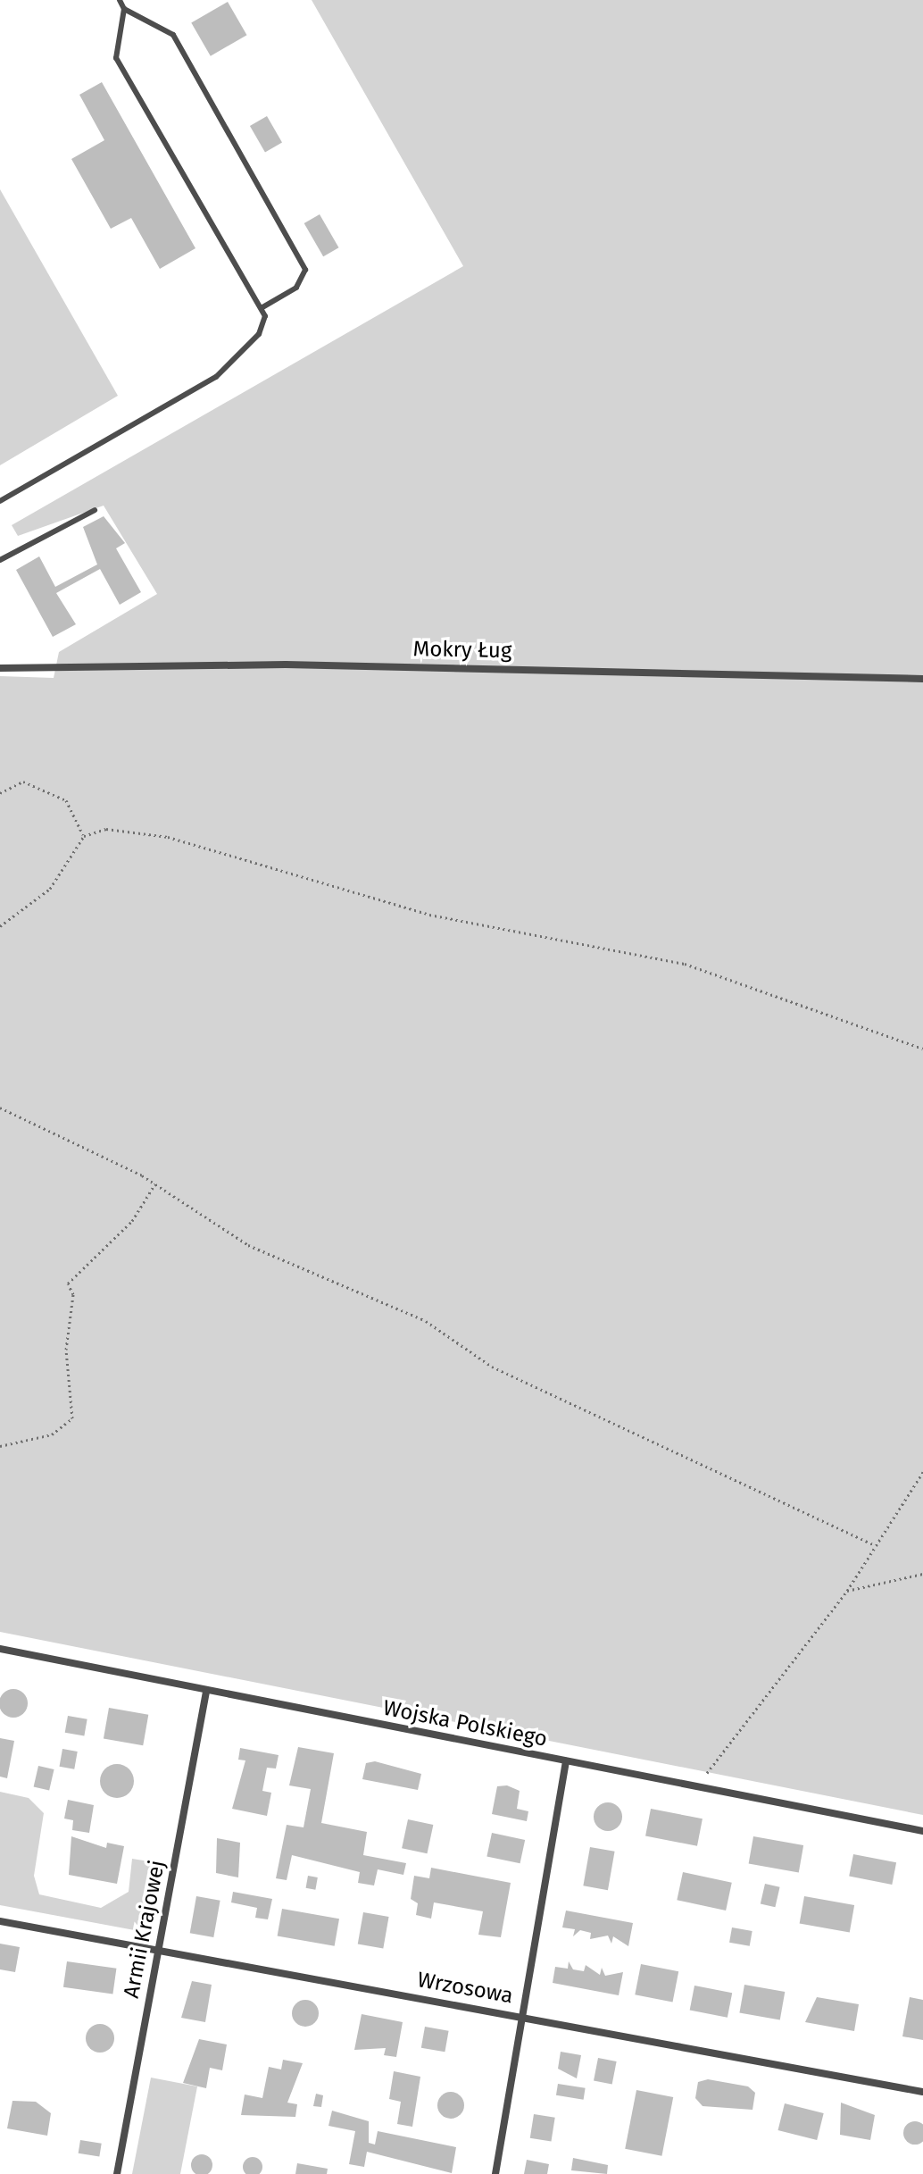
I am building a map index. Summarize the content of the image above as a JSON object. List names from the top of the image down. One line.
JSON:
{"streets":{"street":["Mokry Ług","Wojska Polskiego","Armii Krajowej","Wrzosowa"]},"crossings":[["Wojska Polskiego","Armii Krajowej"],["Armii Krajowej","Wrzosowa"]]}
